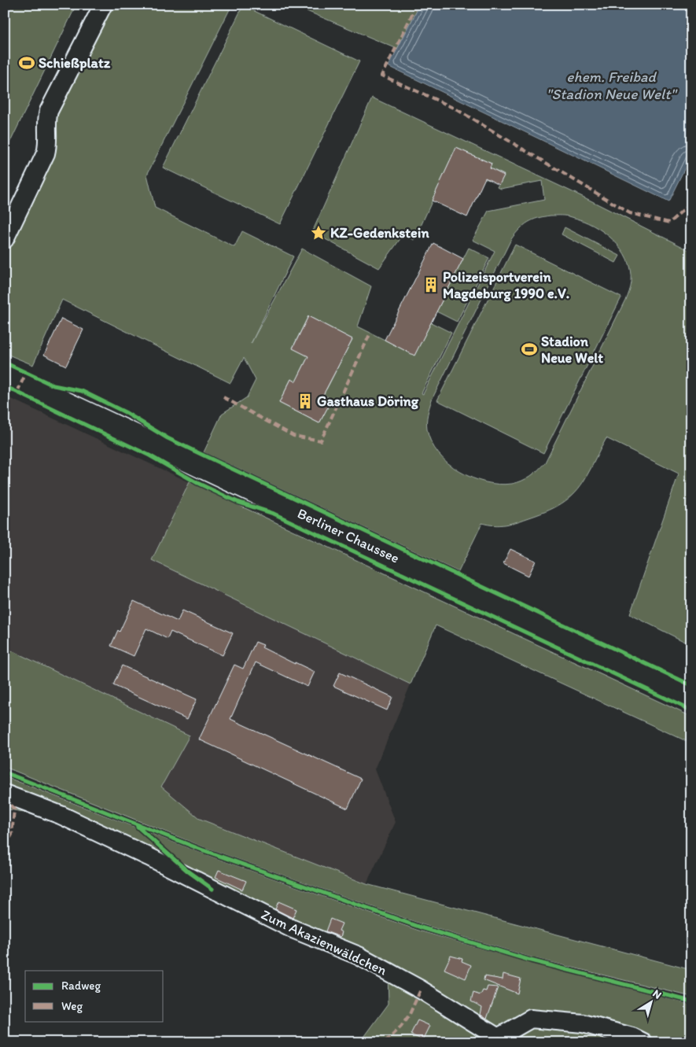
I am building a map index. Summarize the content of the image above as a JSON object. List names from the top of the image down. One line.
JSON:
{"streets":{"main road":["Berliner Chaussee"],"street":["Zum Akazienwäldchen"]},"water":["ehem. Freibad \"Stadion Neue Welt\""],"places":{"sports":["Schießplatz","Stadion Neue Welt"],"place":["KZ-Gedenkstein"],"building":["Polizeisportverein Magdeburg 1990 e.V.","Gasthaus Döring"]},"legend":["Radweg","Weg"],"north":"top right"}
